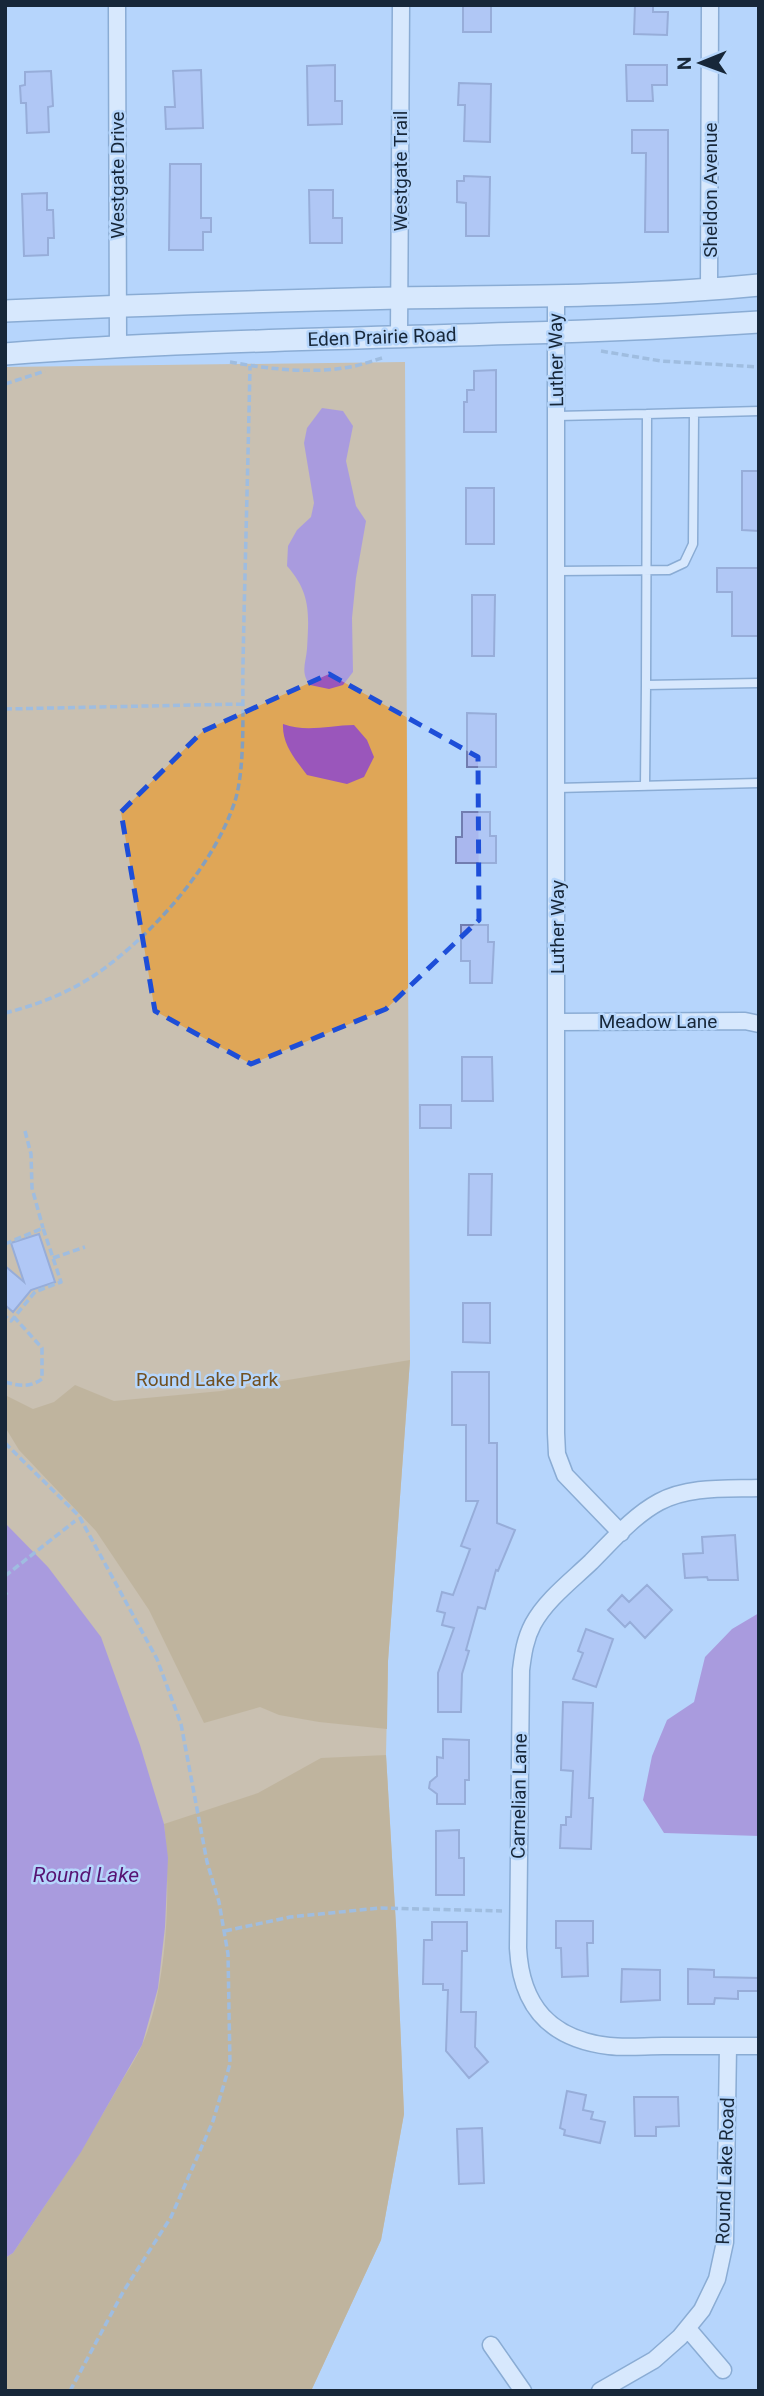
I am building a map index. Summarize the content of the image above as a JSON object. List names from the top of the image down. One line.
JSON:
{"streets":{"main road":["Eden Prairie Road"],"street":["Westgate Trail","Westgate Drive","Sheldon Avenue","Luther Way","Meadow Lane","Carnelian Lane","Round Lake Road"]},"crossings":[["Westgate Trail","Eden Prairie Road"],["Westgate Drive","Eden Prairie Road"],["Sheldon Avenue","Eden Prairie Road"],["Eden Prairie Road","Luther Way"],["Luther Way","Meadow Lane"],["Luther Way","Carnelian Lane"],["Carnelian Lane","Round Lake Road"]],"water":["Round Lake"],"parks":["Round Lake Park"],"north":"left"}
